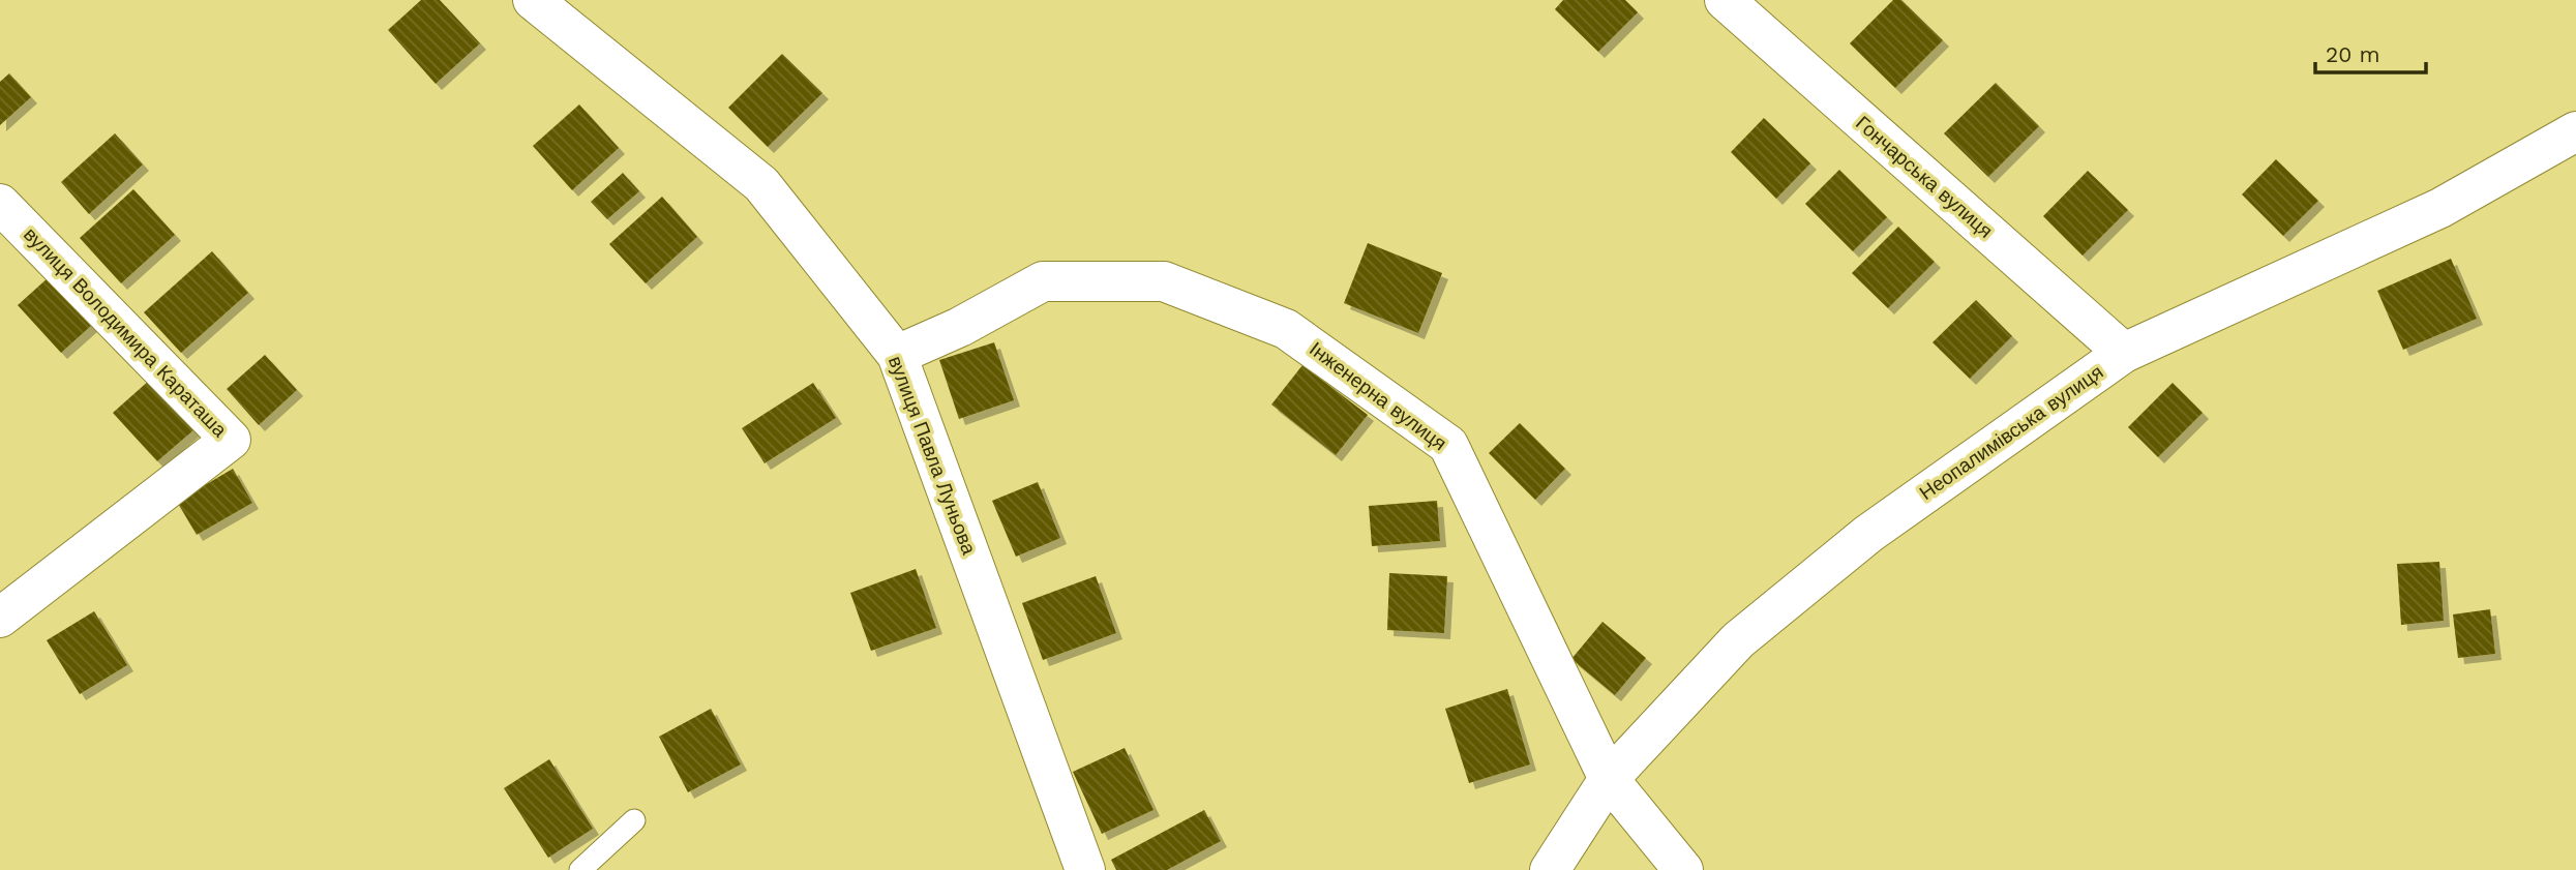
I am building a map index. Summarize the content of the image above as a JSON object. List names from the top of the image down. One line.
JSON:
{"streets":{"street":["Гончарська вулиця","вулиця Володимира Караташа","Інженерна вулиця","Неопалимівська вулиця","вулиця Павла Луньова"]},"crossings":[["Гончарська вулиця","Неопалимівська вулиця"],["Інженерна вулиця","Неопалимівська вулиця"],["Інженерна вулиця","вулиця Павла Луньова"]],"scale_bar":"20 m"}
